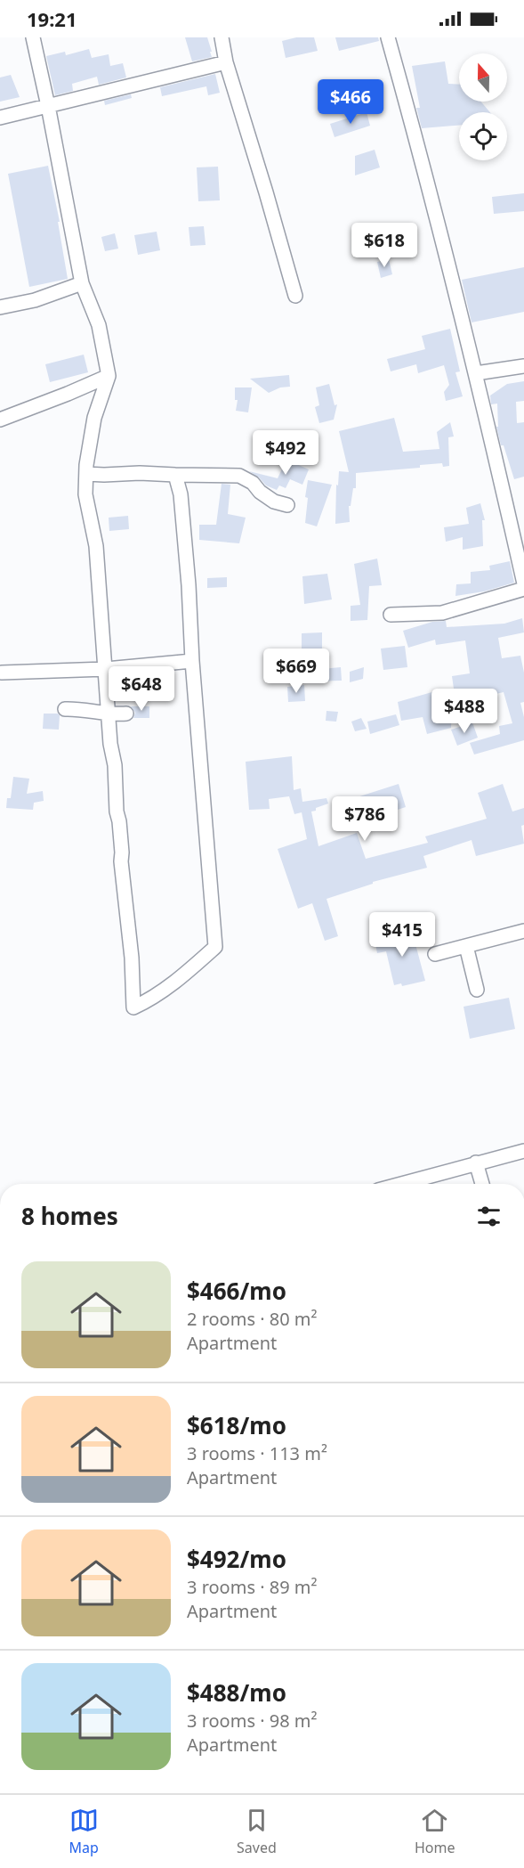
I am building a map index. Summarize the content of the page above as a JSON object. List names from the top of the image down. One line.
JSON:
{"north":"top","page":{"status":"19:21","price":["$466","$618","$492","$669","$648","$488","$786","$415"],"heading":"8 homes","list":[{"name":"$466/mo","note":"2 rooms · 80 m² · Apartment"},{"name":"$618/mo","note":"3 rooms · 113 m² · Apartment"},{"name":"$492/mo","note":"3 rooms · 89 m² · Apartment"},{"name":"$488/mo","note":"3 rooms · 98 m² · Apartment"}],"tabs":["Map","Saved","Home"]}}
